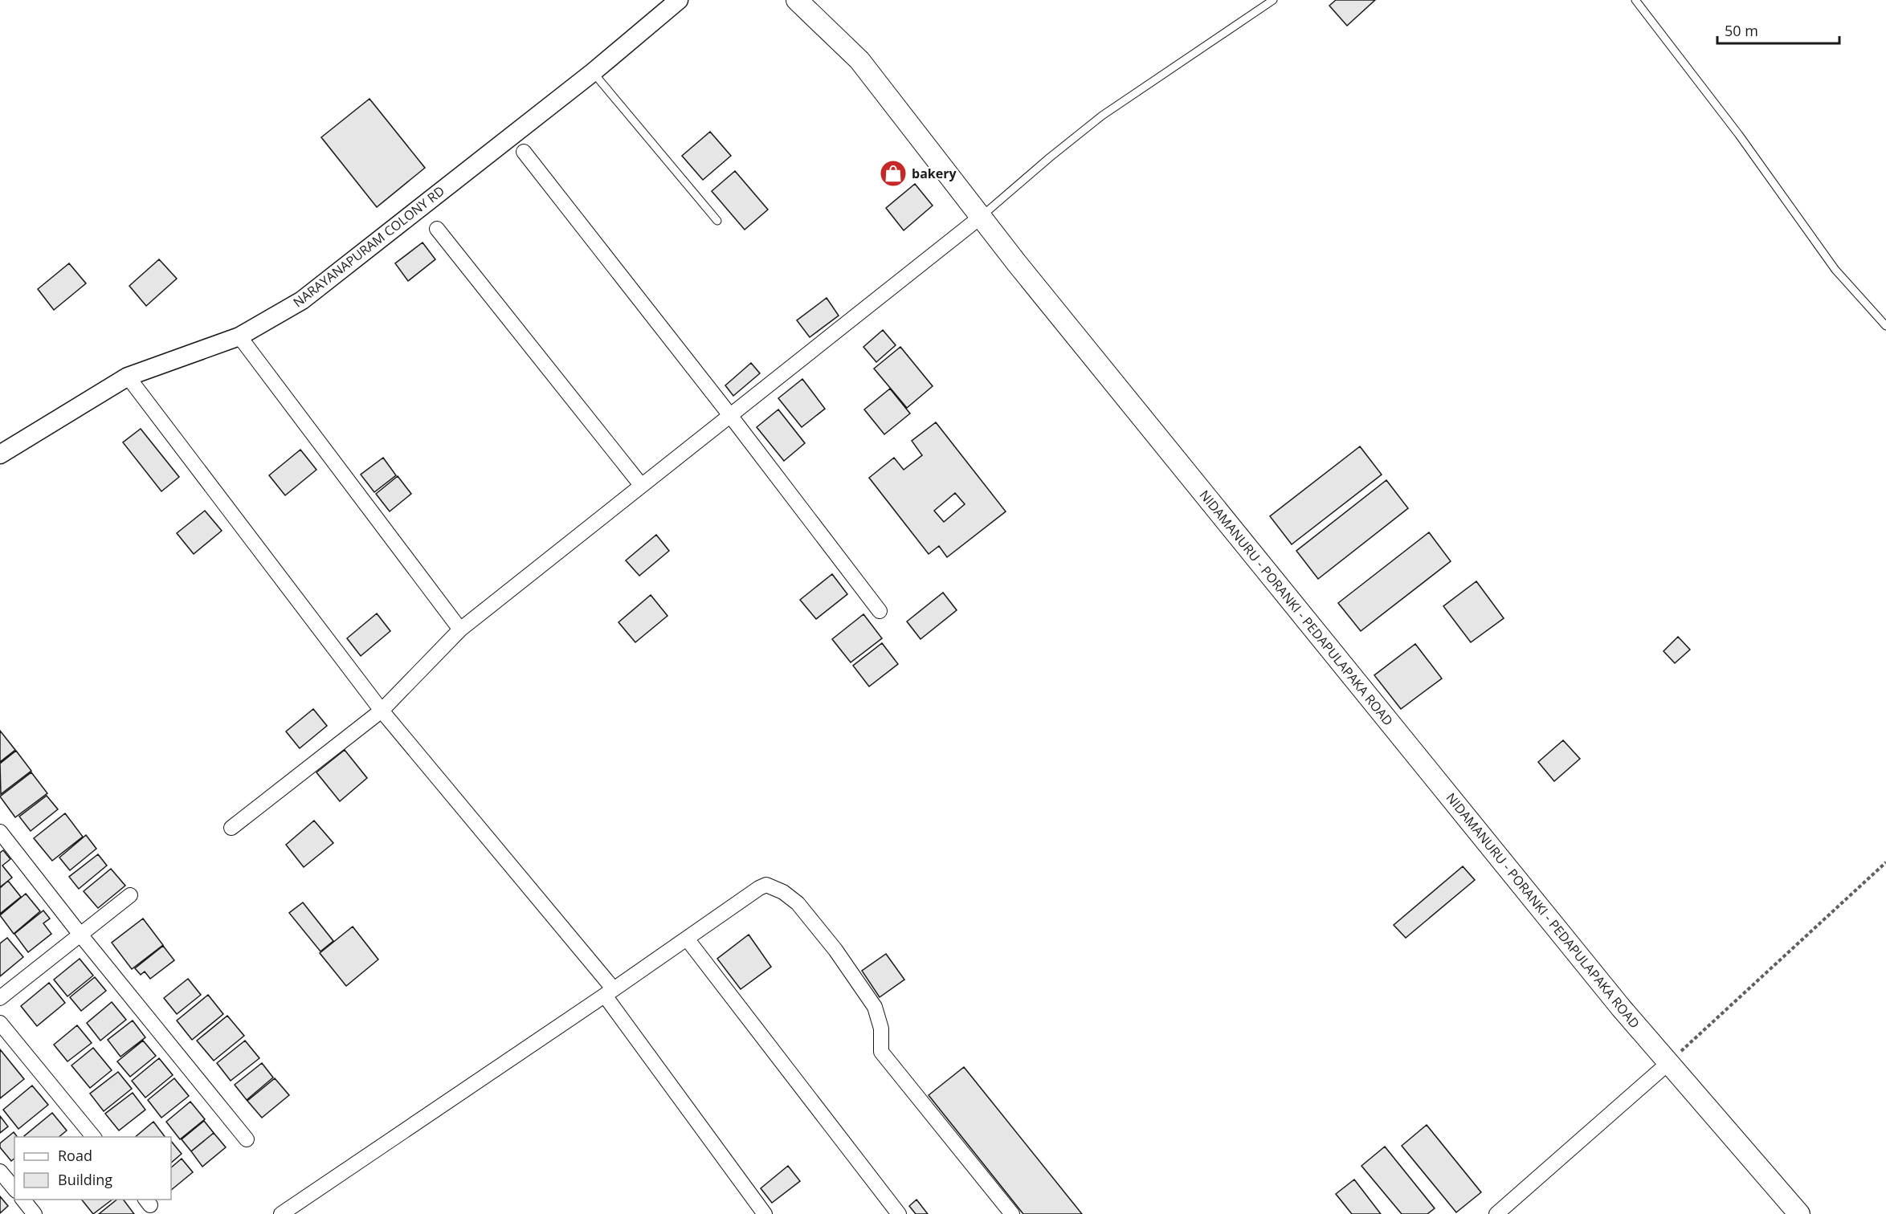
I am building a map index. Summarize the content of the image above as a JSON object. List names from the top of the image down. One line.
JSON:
{"streets":{"main road":["NIDAMANURU - PORANKI - PEDAPULAPAKA ROAD"],"street":["NARAYANAPURAM COLONY RD"]},"places":{"shop":["bakery"]},"legend":["Road","Building"],"scale_bar":"50 m"}
